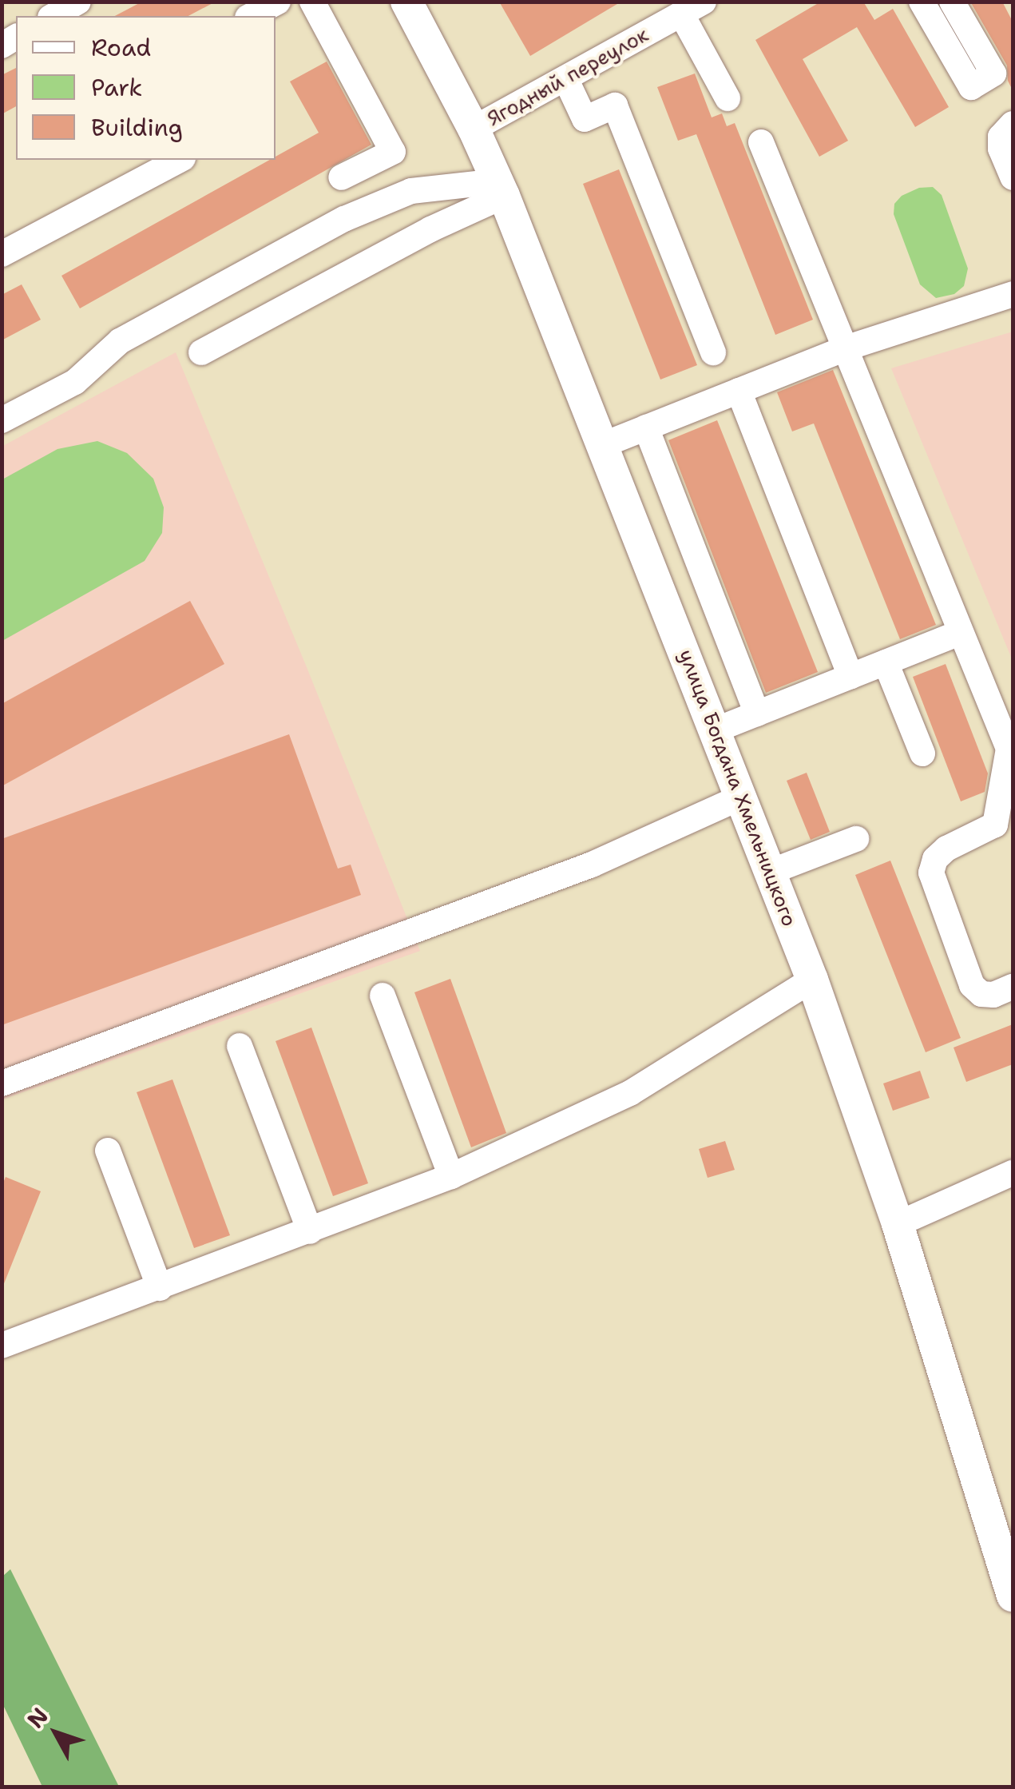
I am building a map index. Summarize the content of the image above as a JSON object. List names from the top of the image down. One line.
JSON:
{"streets":{"main road":["улица Богдана Хмельницкого"],"street":["Ягодный переулок"]},"crossings":[["Ягодный переулок","улица Богдана Хмельницкого"]],"legend":["Road","Park","Building"],"north":"top left"}
